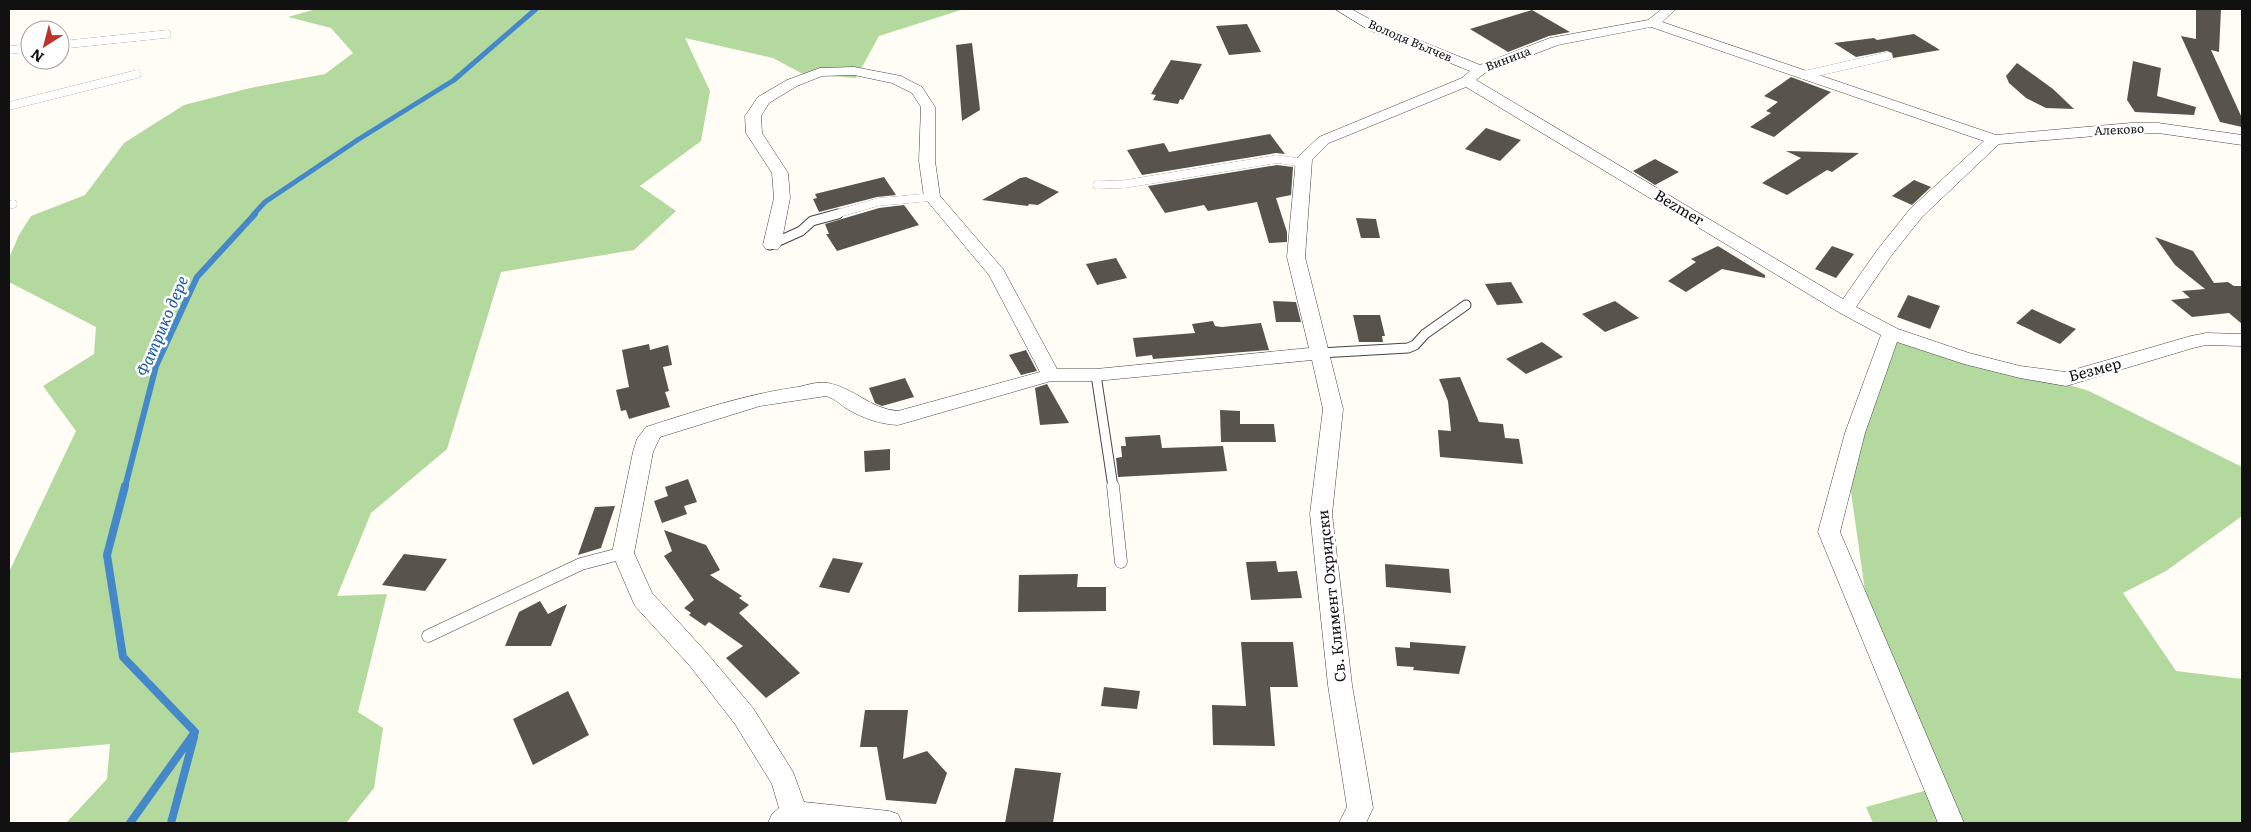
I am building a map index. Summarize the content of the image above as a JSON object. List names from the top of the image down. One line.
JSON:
{"streets":{"street":["Володя Вълчев","Виница","Алеково","Bezmer","Безмер","Св. Климент Охридски"]},"crossings":[["Володя Вълчев","Виница"],["Володя Вълчев","Bezmer"],["Виница","Bezmer"],["Виница","Св. Климент Охридски"],["Bezmer","Безмер"]],"water":["Фатрико дере"],"north":"bottom left"}
